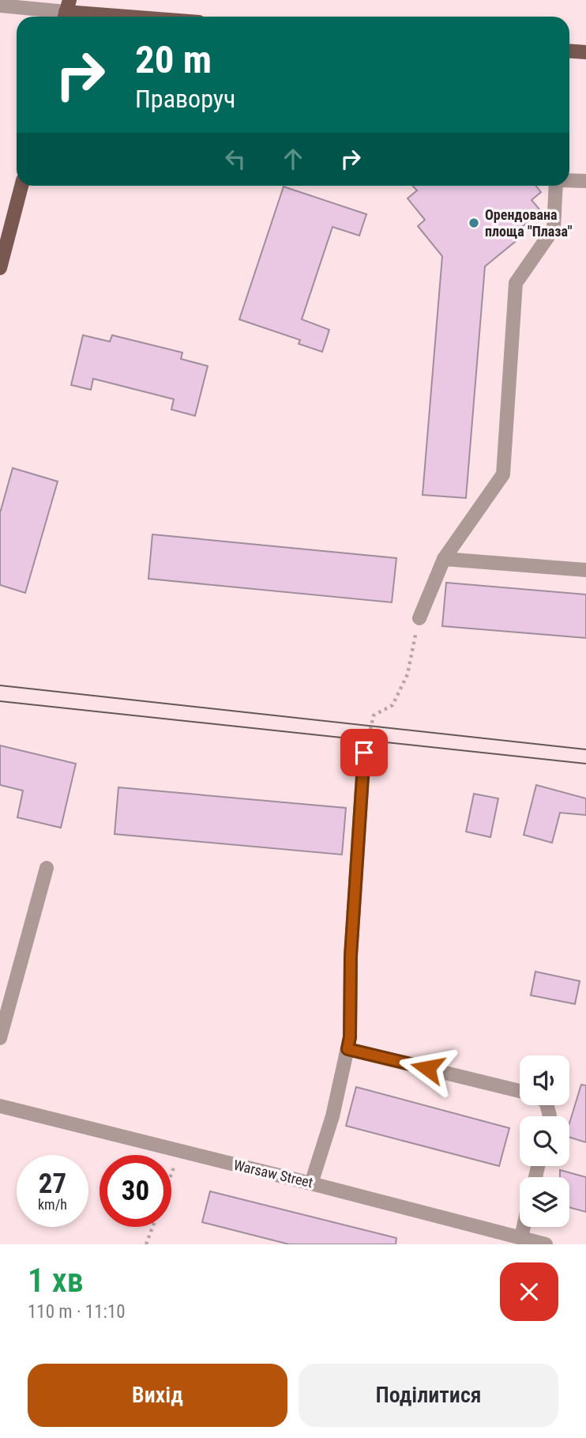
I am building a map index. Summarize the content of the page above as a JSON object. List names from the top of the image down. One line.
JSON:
{"streets":{"street":["Warsaw Street"]},"places":["Орендована площа \"Плаза\""],"page":{"turn":["20 m","Праворуч"],"speed":"27 km/h","limit":"30","heading":["1 хв","110 m · 11:10"],"buttons":["Вихід","Поділитися"]}}
